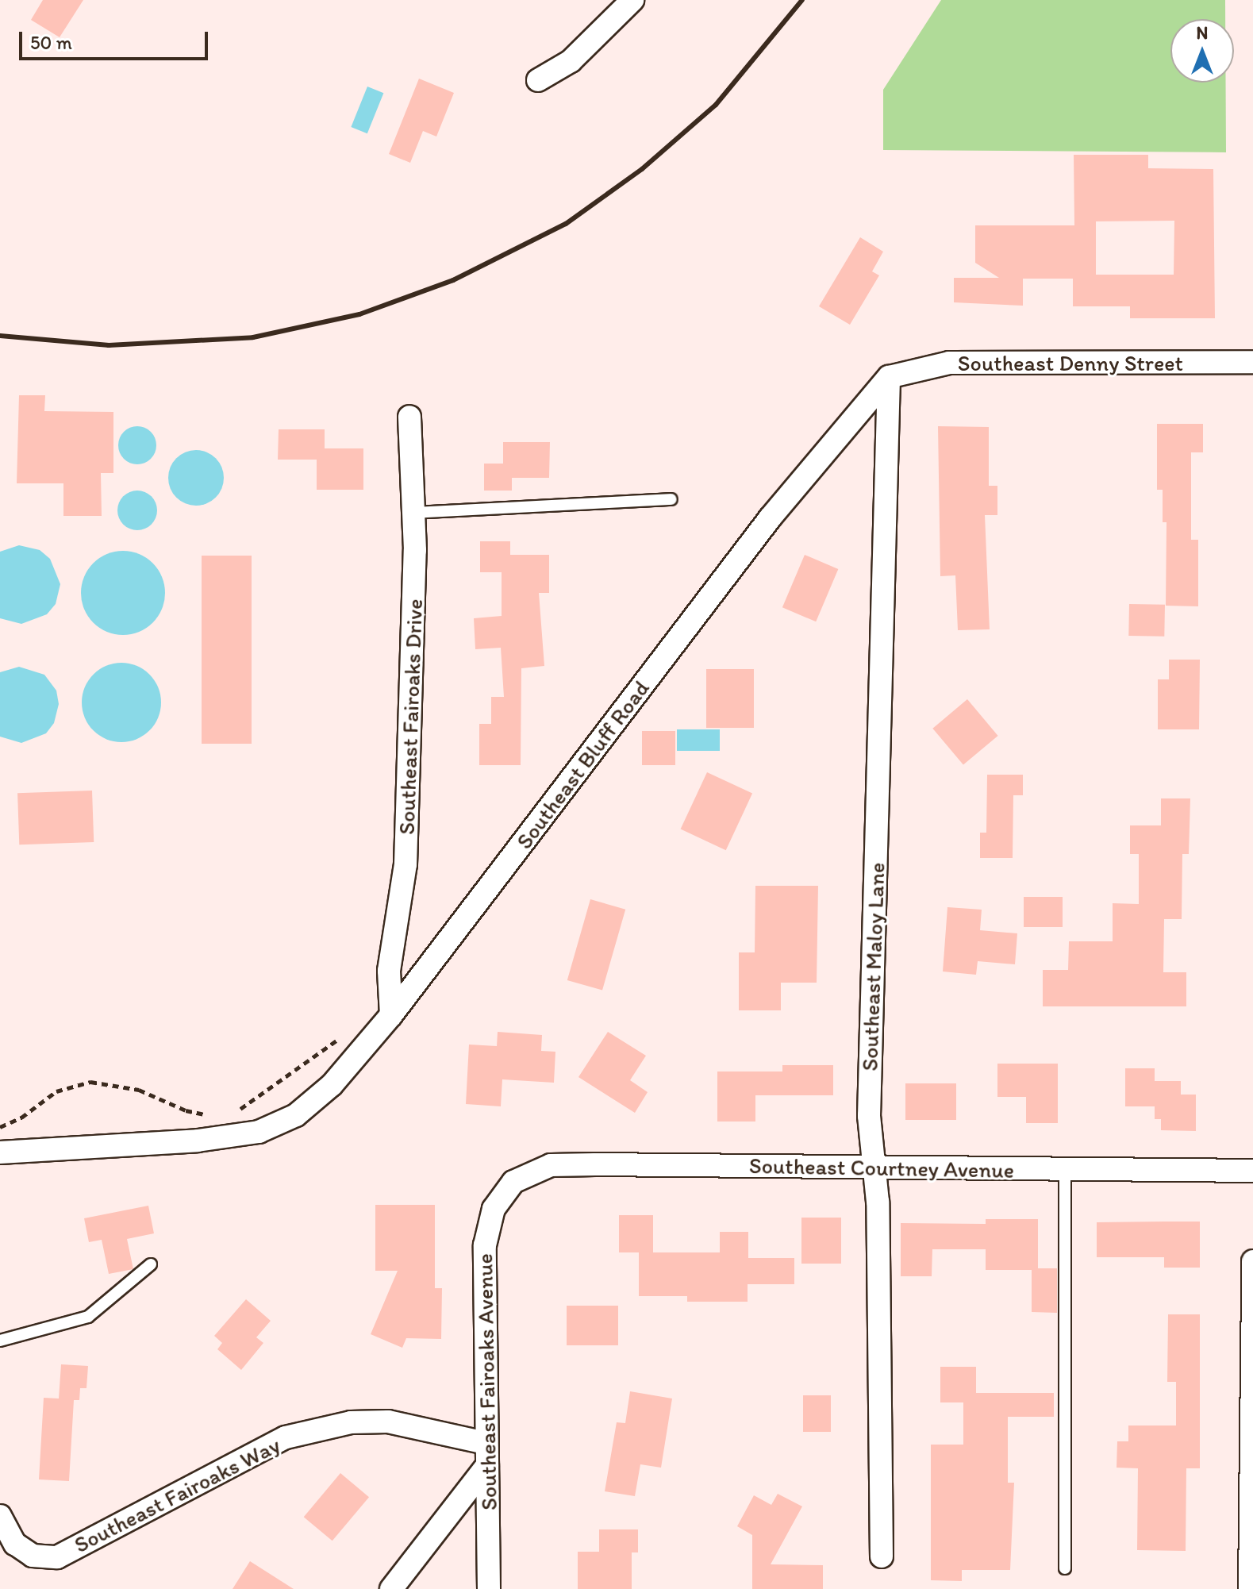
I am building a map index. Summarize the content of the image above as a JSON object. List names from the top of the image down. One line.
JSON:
{"streets":{"street":["Southeast Denny Street","Southeast Fairoaks Drive","Southeast Bluff Road","Southeast Maloy Lane","Southeast Courtney Avenue","Southeast Fairoaks Avenue","Southeast Fairoaks Way"]},"crossings":[["Southeast Denny Street","Southeast Bluff Road"],["Southeast Denny Street","Southeast Maloy Lane"],["Southeast Fairoaks Drive","Southeast Bluff Road"],["Southeast Bluff Road","Southeast Maloy Lane"],["Southeast Maloy Lane","Southeast Courtney Avenue"],["Southeast Courtney Avenue","Southeast Fairoaks Avenue"],["Southeast Fairoaks Avenue","Southeast Fairoaks Way"]],"scale_bar":"50 m","north":"top"}
